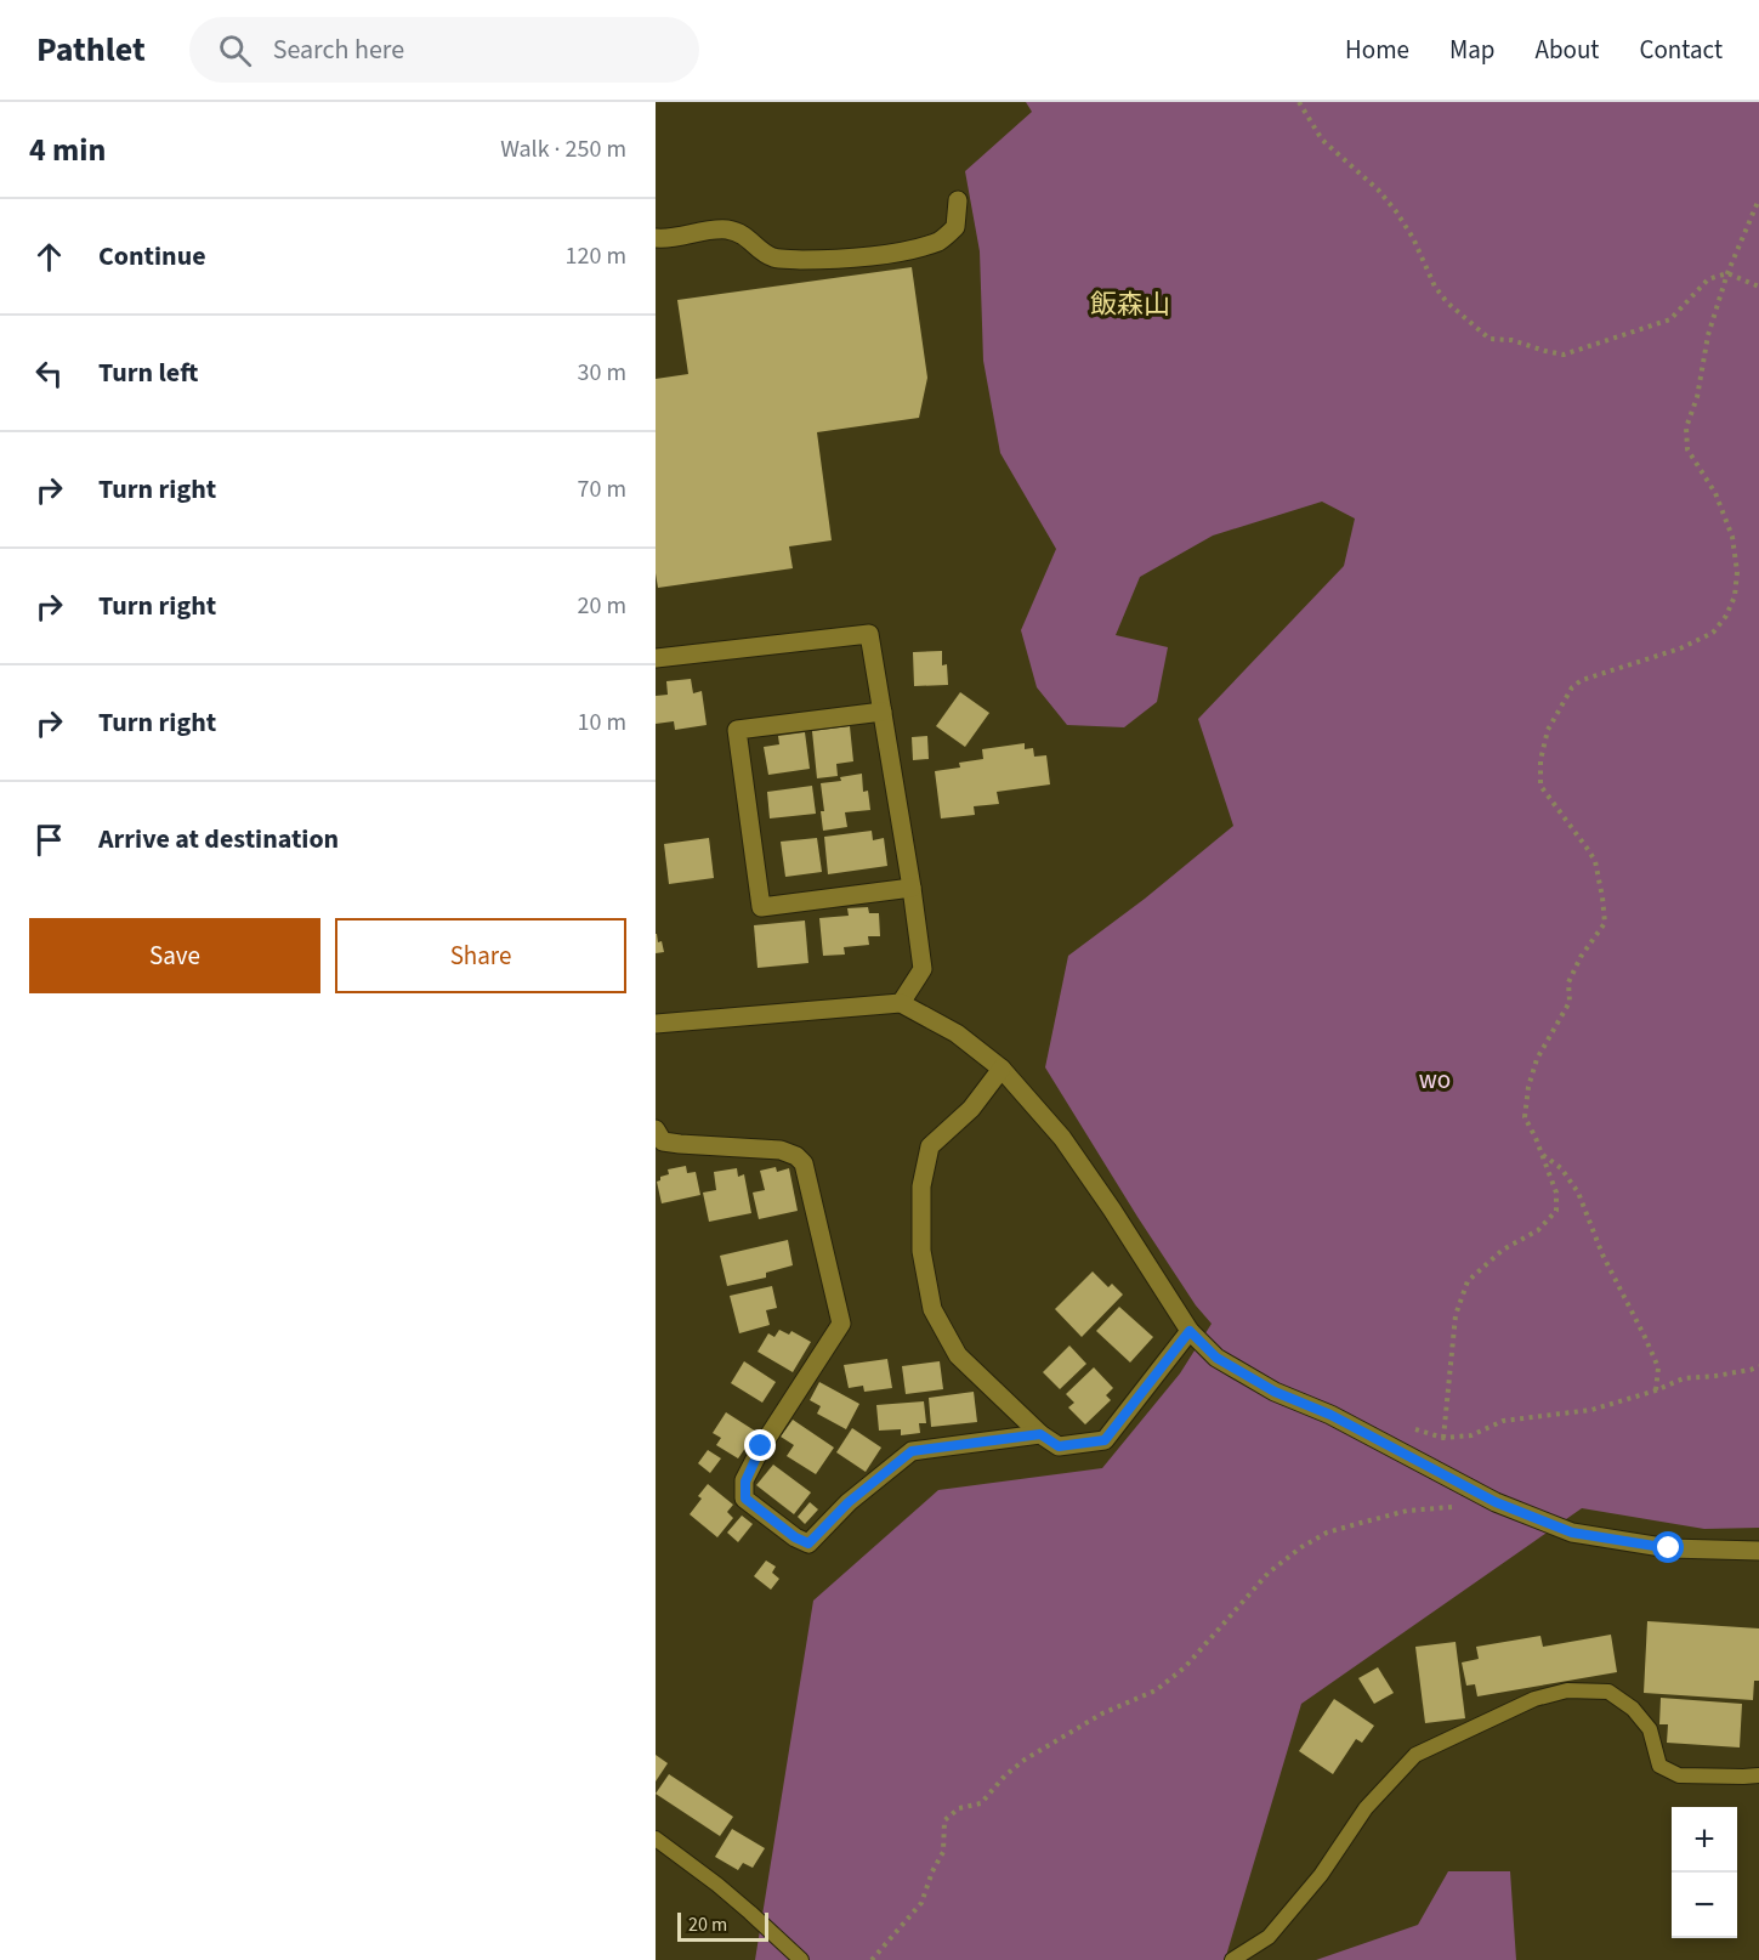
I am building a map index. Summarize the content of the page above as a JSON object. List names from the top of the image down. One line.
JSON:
{"districts":["飯森山"],"parks":["wo"],"scale_bar":"20 m","page":{"header":"Pathlet","search":"Search here","nav":["Home","Map","About","Contact"],"heading":["4 min","Walk · 250 m"],"list":[["Continue","120 m"],["Turn left","30 m"],["Turn right","70 m"],["Turn right","20 m"],["Turn right","10 m"],"Arrive at destination"],"buttons":["Save","Share"],"map_buttons":["+","−"],"scale":"20 m"}}
